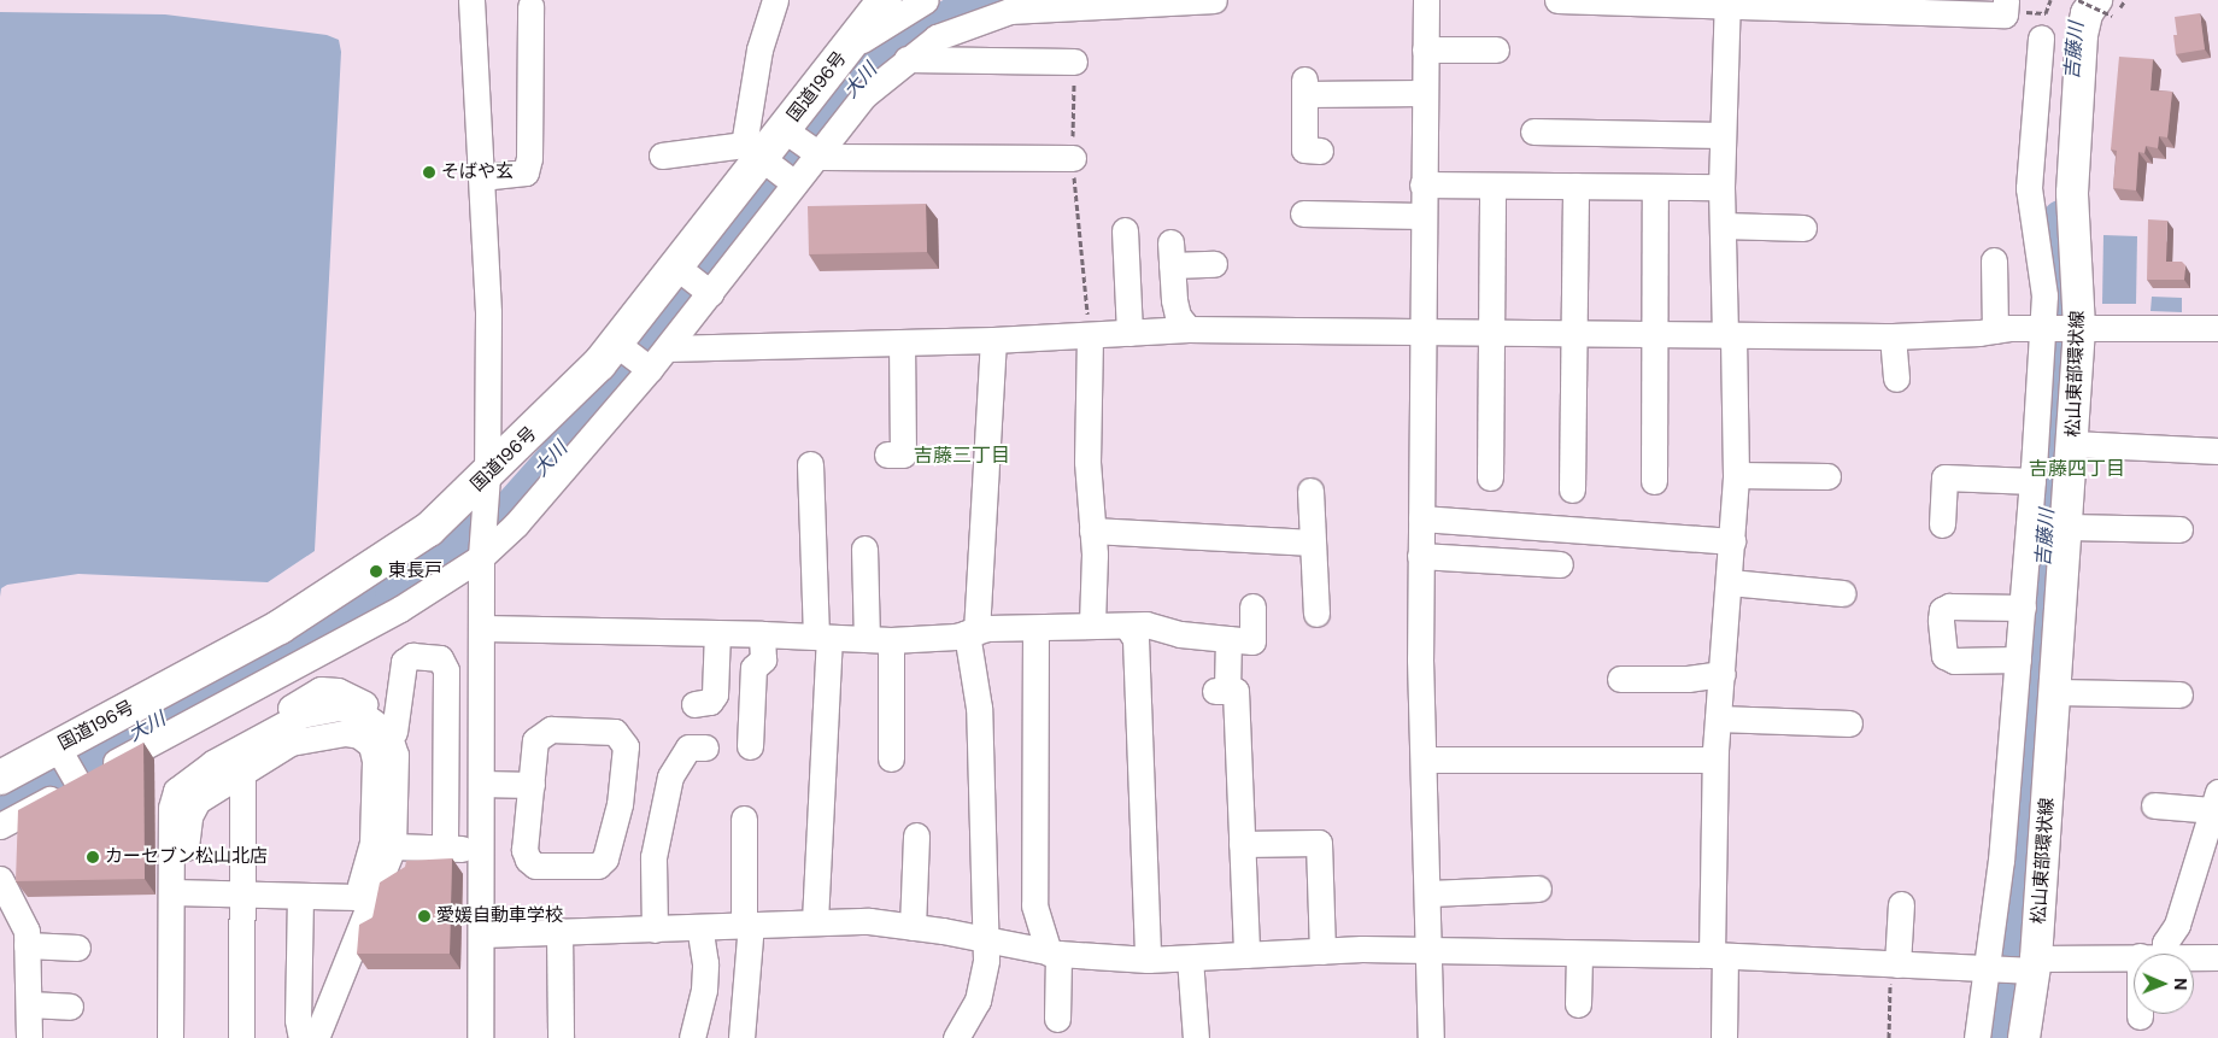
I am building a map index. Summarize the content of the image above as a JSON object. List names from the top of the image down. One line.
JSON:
{"streets":{"highway":["国道196号"],"main road":["松山東部環状線"]},"districts":["吉藤三丁目","吉藤四丁目"],"water":["吉藤川","大川"],"places":["そばや玄","東長戸","カーセブン松山北店","愛媛自動車学校"],"north":"right"}
